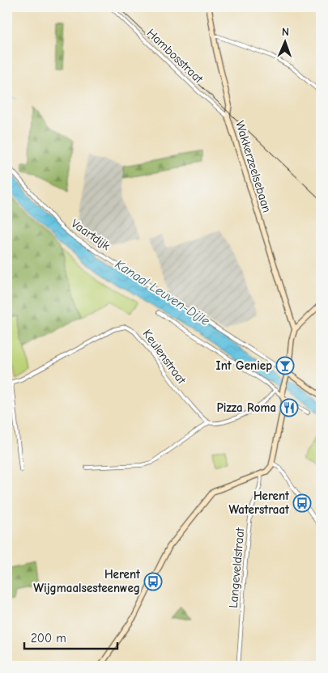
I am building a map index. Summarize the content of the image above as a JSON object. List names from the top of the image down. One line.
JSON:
{"streets":{"street":["Hambosstraat","Wakkerzeelsebaan","Vaartdijk","Keulenstraat","Langeveldstraat"]},"crossings":[["Hambosstraat","Wakkerzeelsebaan"]],"water":["Kanaal Leuven-Dijle"],"places":{"bar":["Int Geniep"],"restaurant":["Pizza Roma"],"bus stop":["Herent Waterstraat","Herent Wijgmaalsesteenweg"]},"scale_bar":"200 m","north":"top"}
